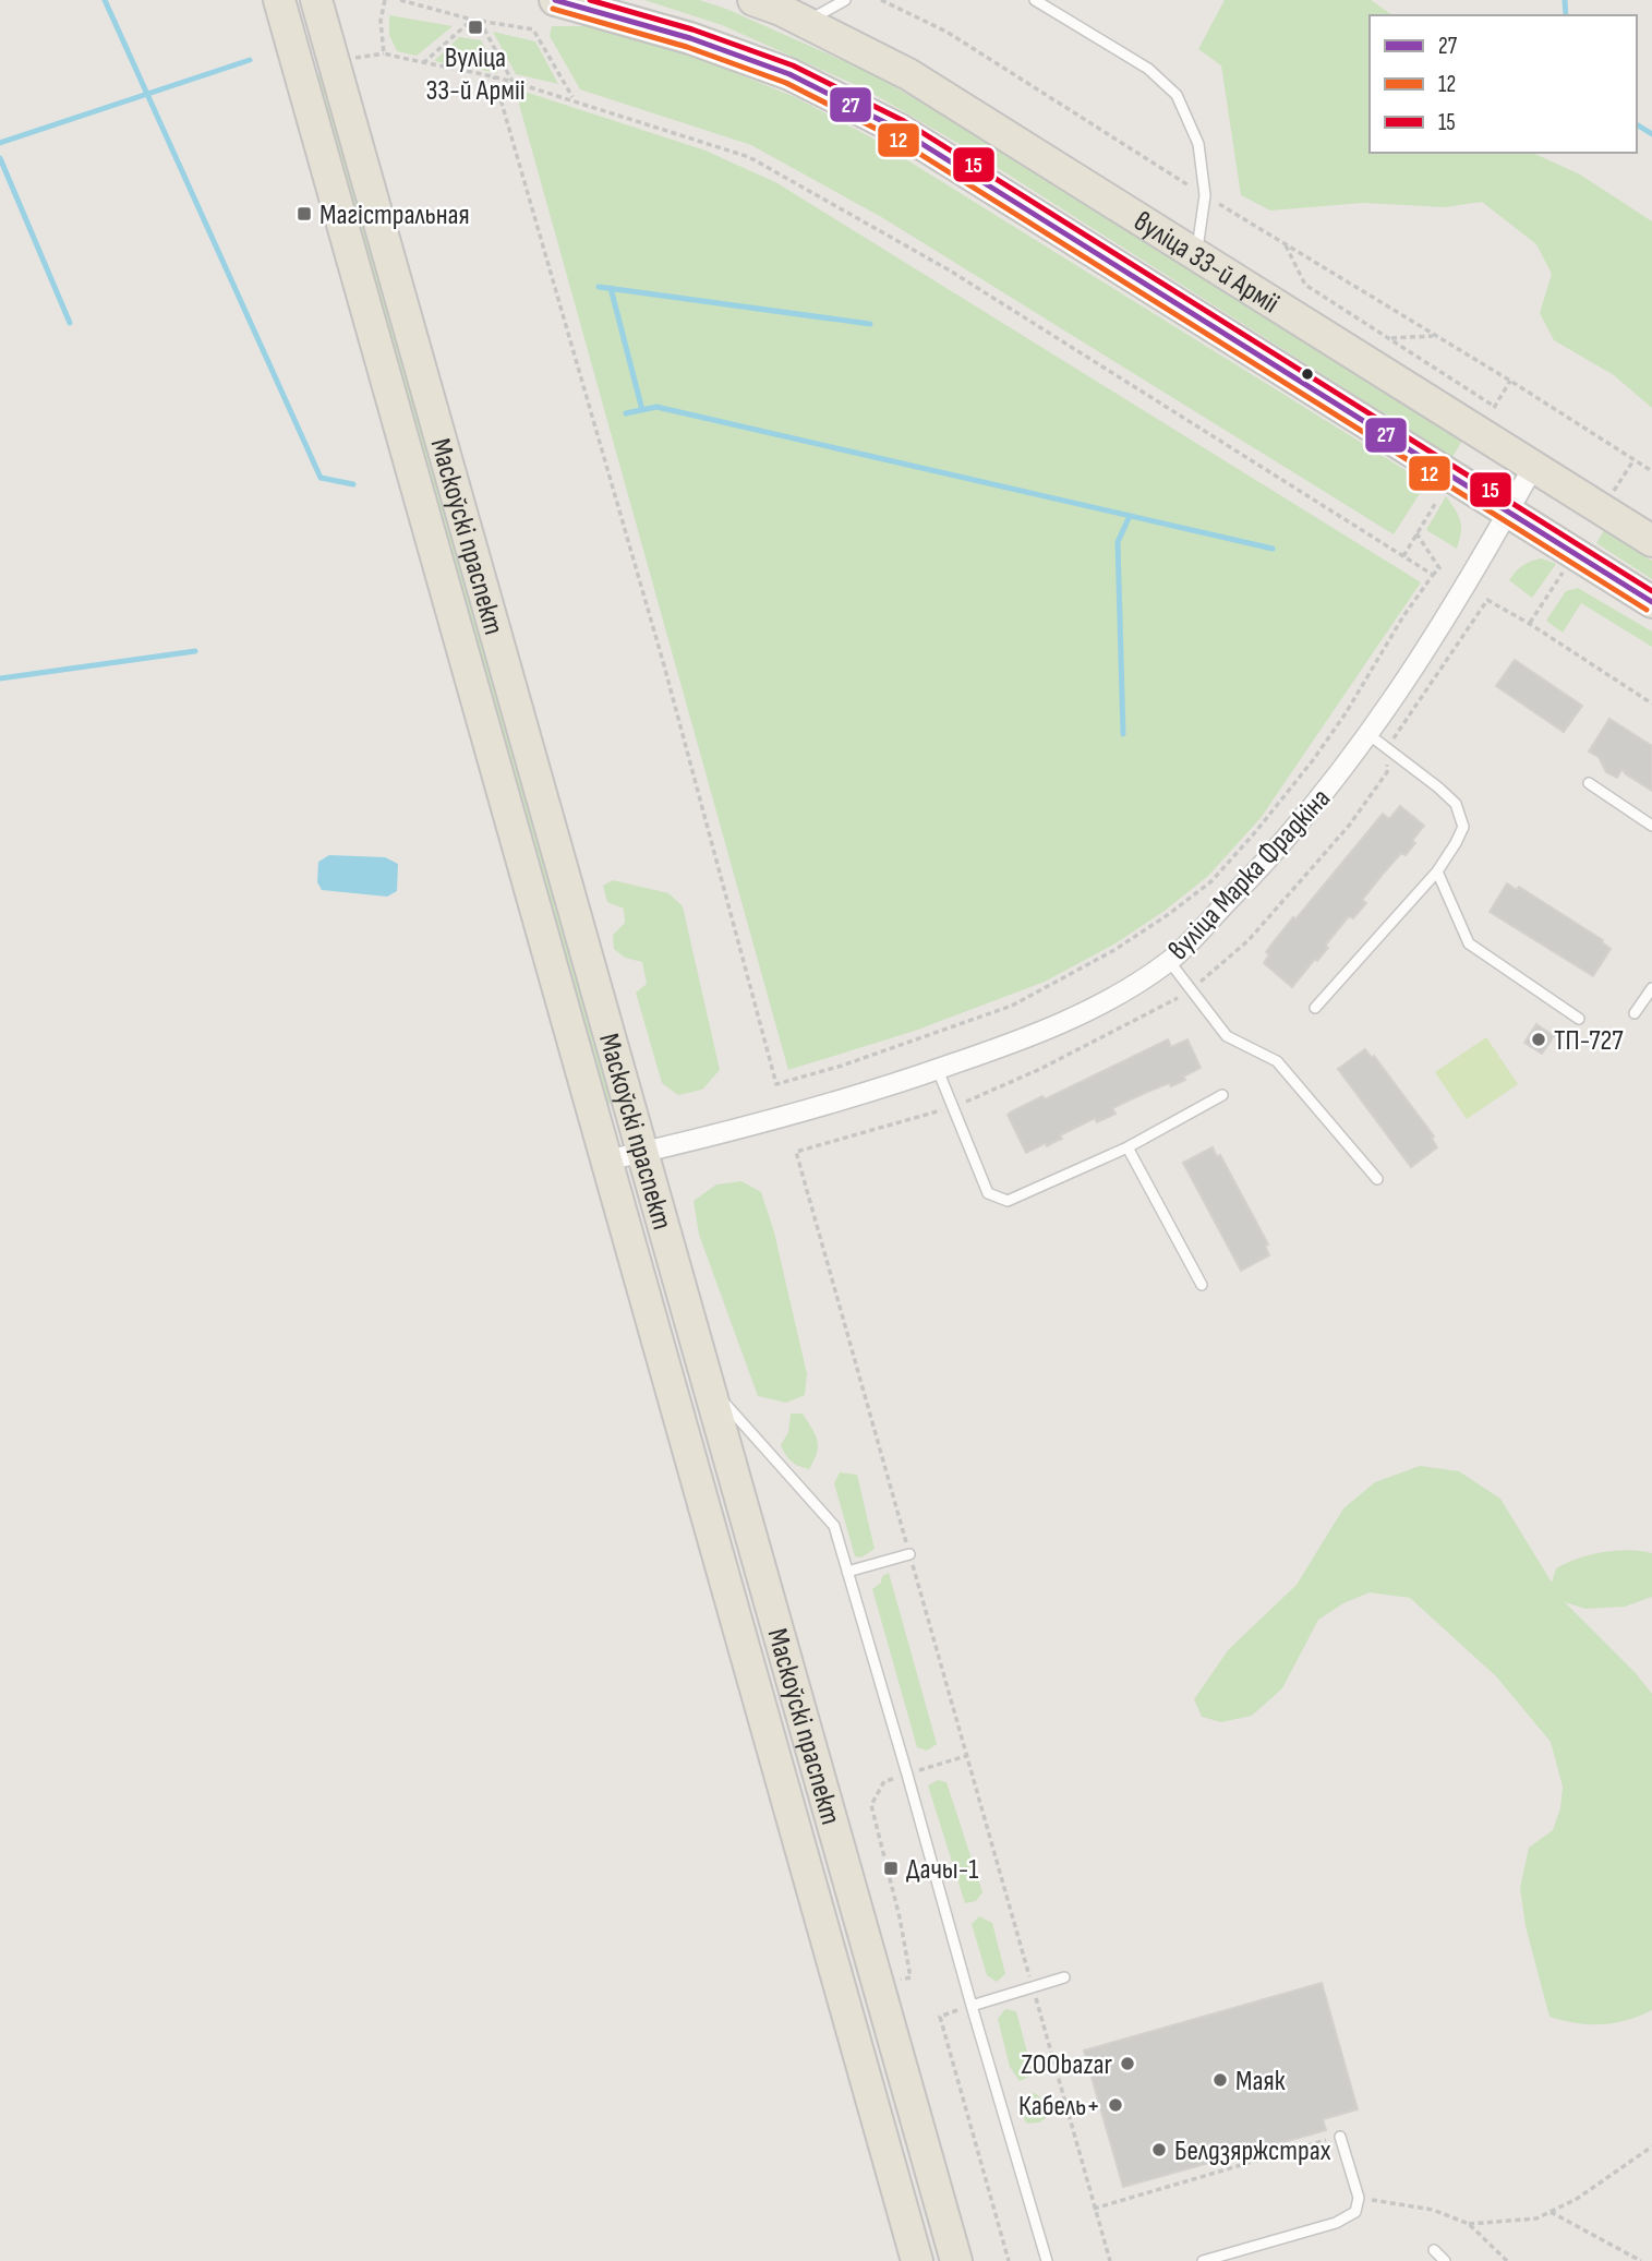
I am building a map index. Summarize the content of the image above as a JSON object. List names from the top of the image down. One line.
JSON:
{"streets":{"main road":["вуліца 33-й Арміі","Маскоўскі праспект"],"street":["вуліца Марка Фрадкіна"]},"crossings":[["вуліца 33-й Арміі","вуліца Марка Фрадкіна"],["Маскоўскі праспект","вуліца Марка Фрадкіна"]],"places":{"transit":["Вуліца 33-й Арміі","Магістральная","Дачы-1"],"other":["ТП-727","ZOObazar","Маяк","Кабель+","Белдзяржстрах"]},"lines":["transit line 27","transit line 15","transit line 12"],"legend":["27","12","15"]}
